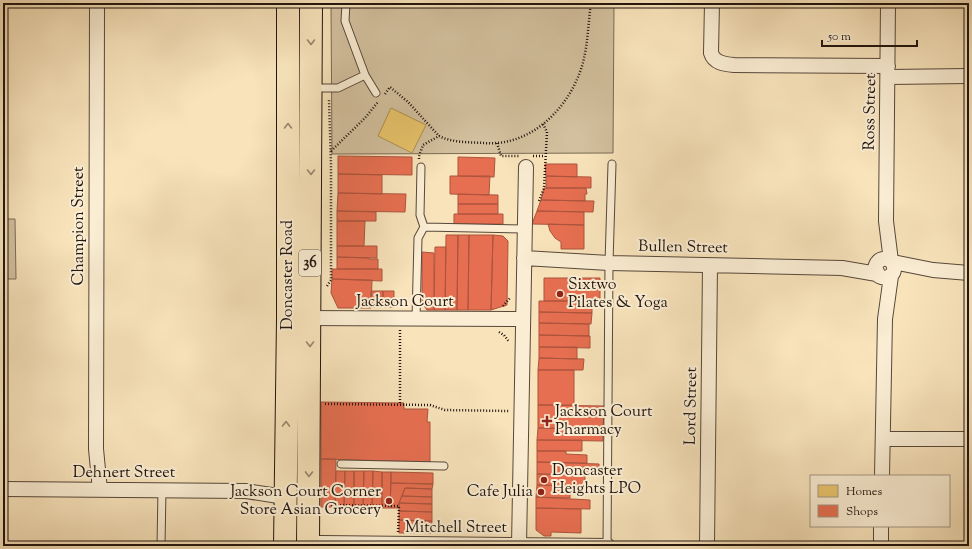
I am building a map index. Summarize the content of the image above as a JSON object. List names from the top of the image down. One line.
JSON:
{"streets":{"main road":["36","Doncaster Road"],"street":["Ross Street","Champion Street","Bullen Street","Jackson Court","Lord Street","Dehnert Street","Mitchell Street"]},"crossings":[["Ross Street","Bullen Street"],["Champion Street","Dehnert Street"],["Bullen Street","Lord Street"],["Doncaster Road","Jackson Court"],["Doncaster Road","Dehnert Street"],["Doncaster Road","Mitchell Street"]],"places":{"other":["Sixtwo Pilates & Yoga","Doncaster Heights LPO","Cafe Julia","Jackson Court Corner Store Asian Grocery"],"health":["Jackson Court Pharmacy"]},"legend":["Homes","Shops"],"scale_bar":"50 m"}
